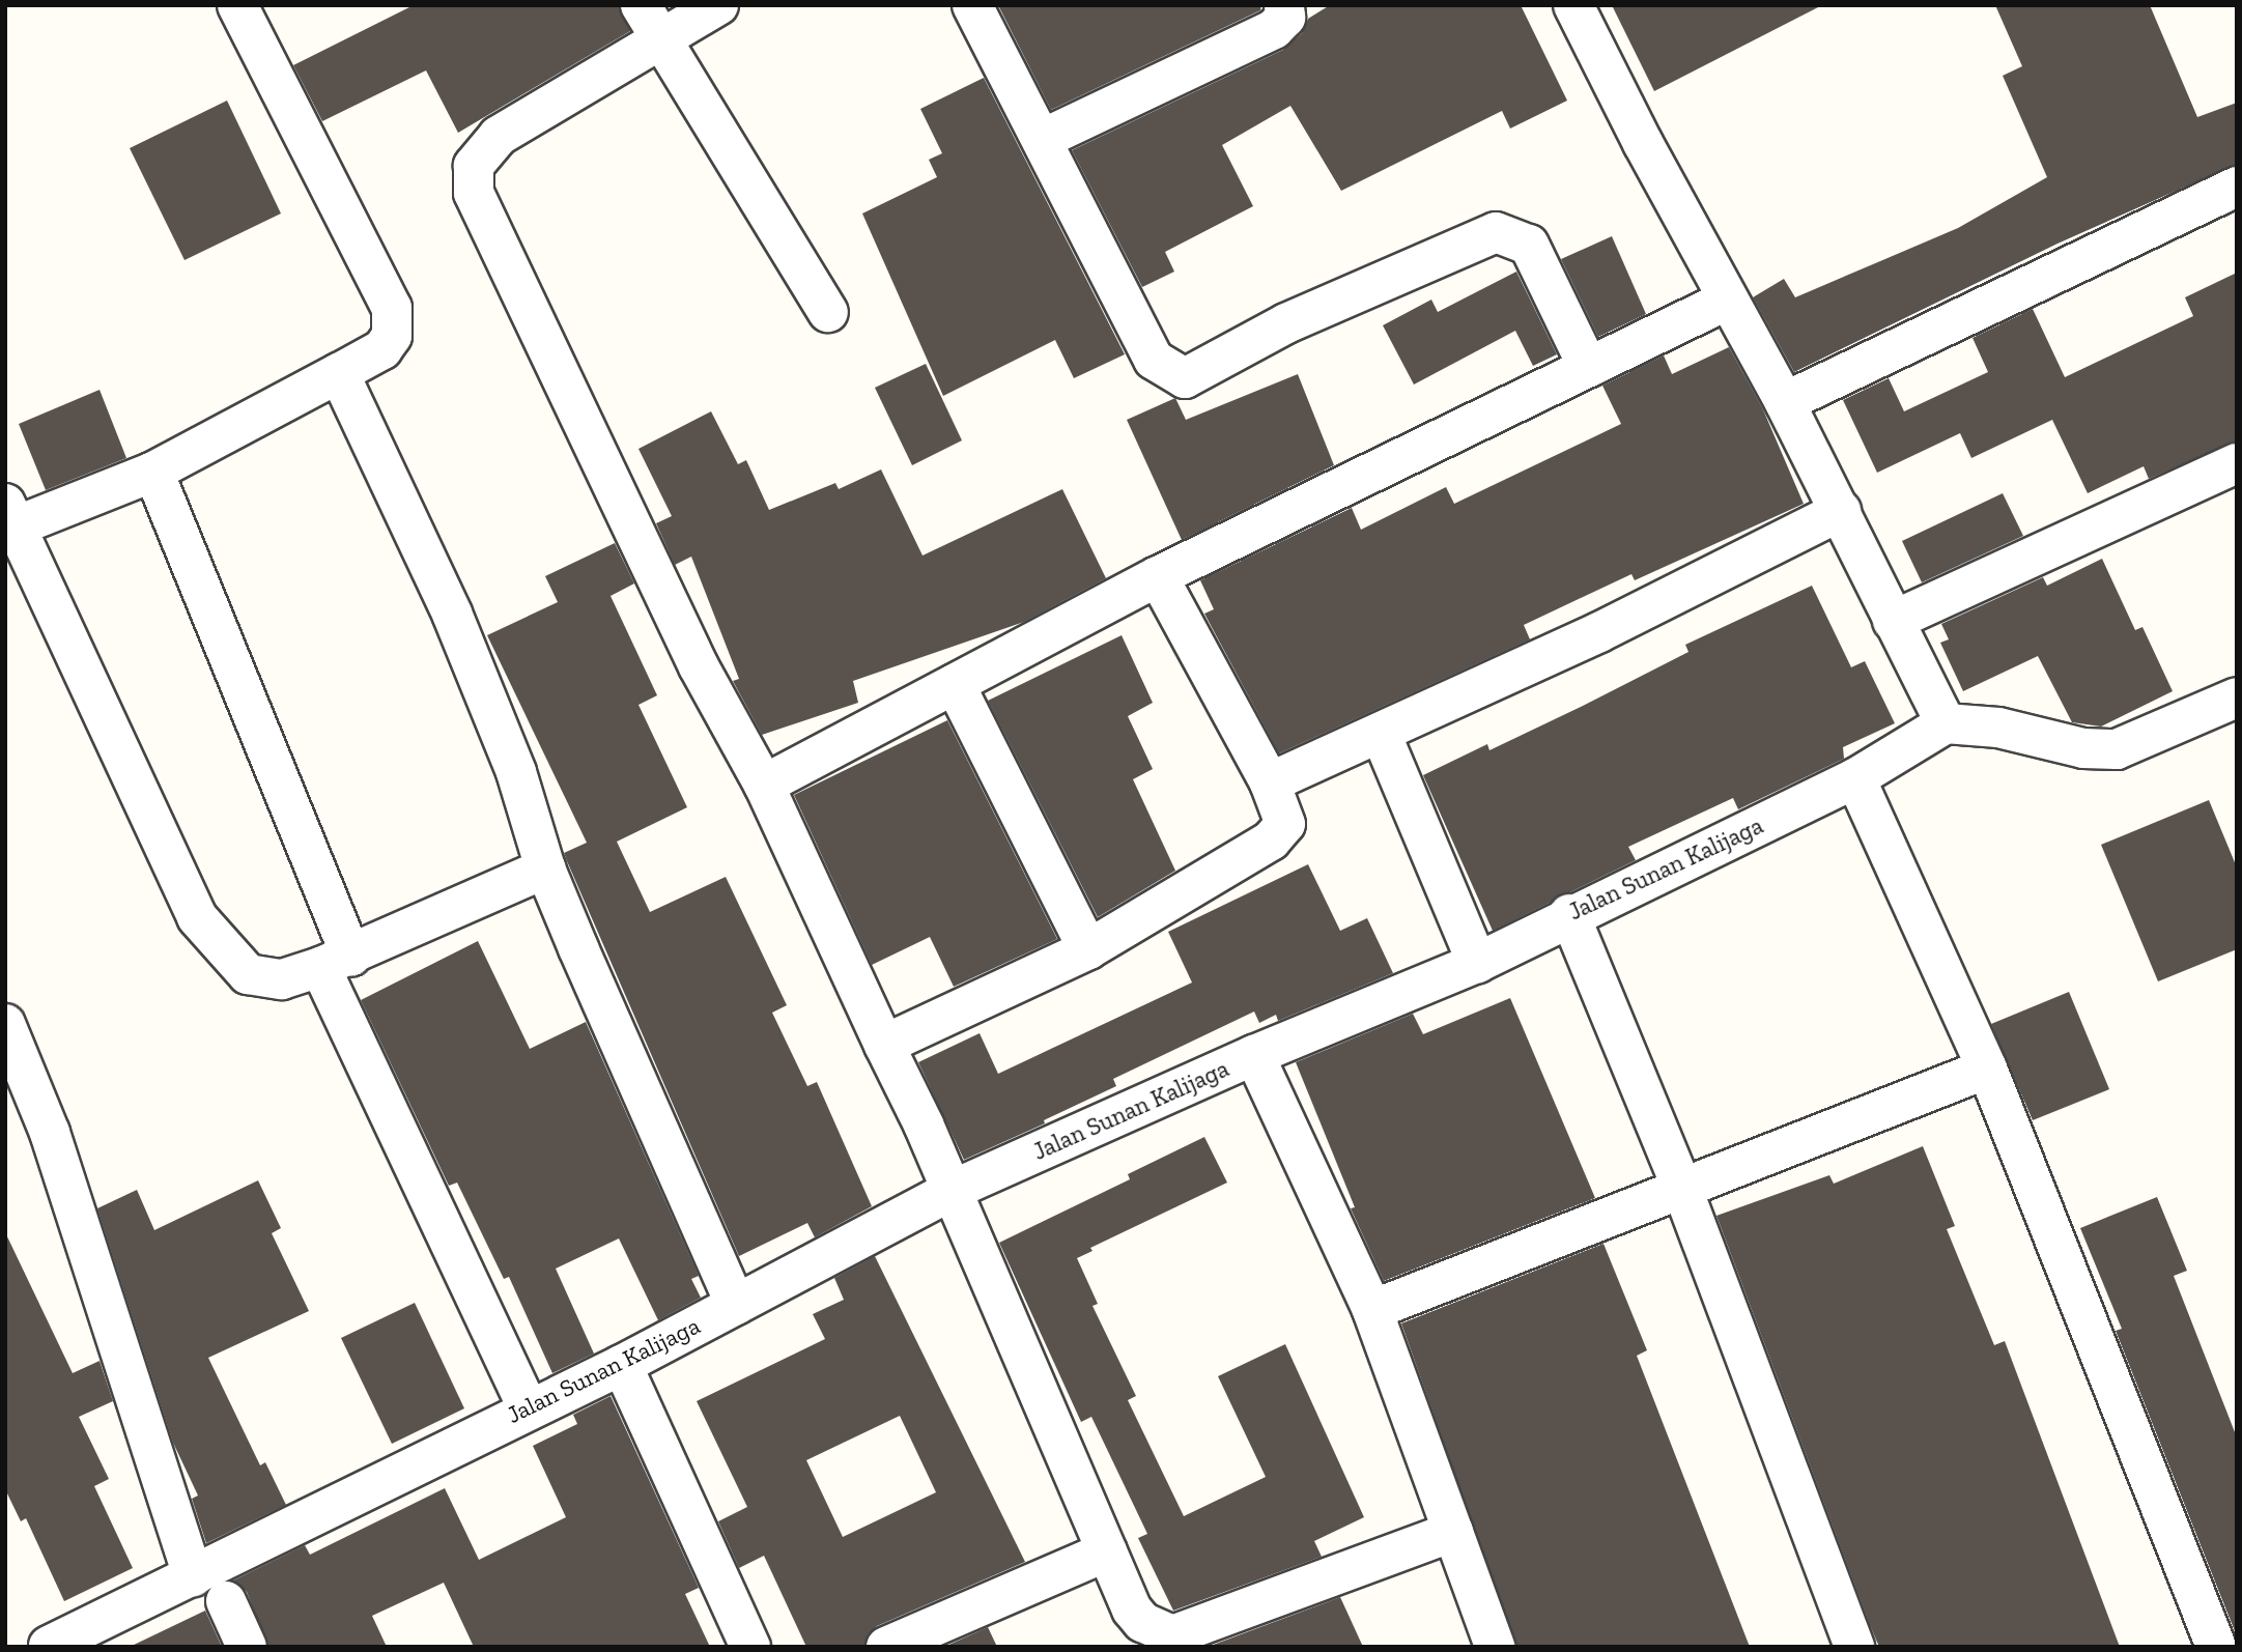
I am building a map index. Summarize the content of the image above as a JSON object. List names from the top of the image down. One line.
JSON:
{"streets":{"street":["Jalan Sunan Kalijaga"]}}
